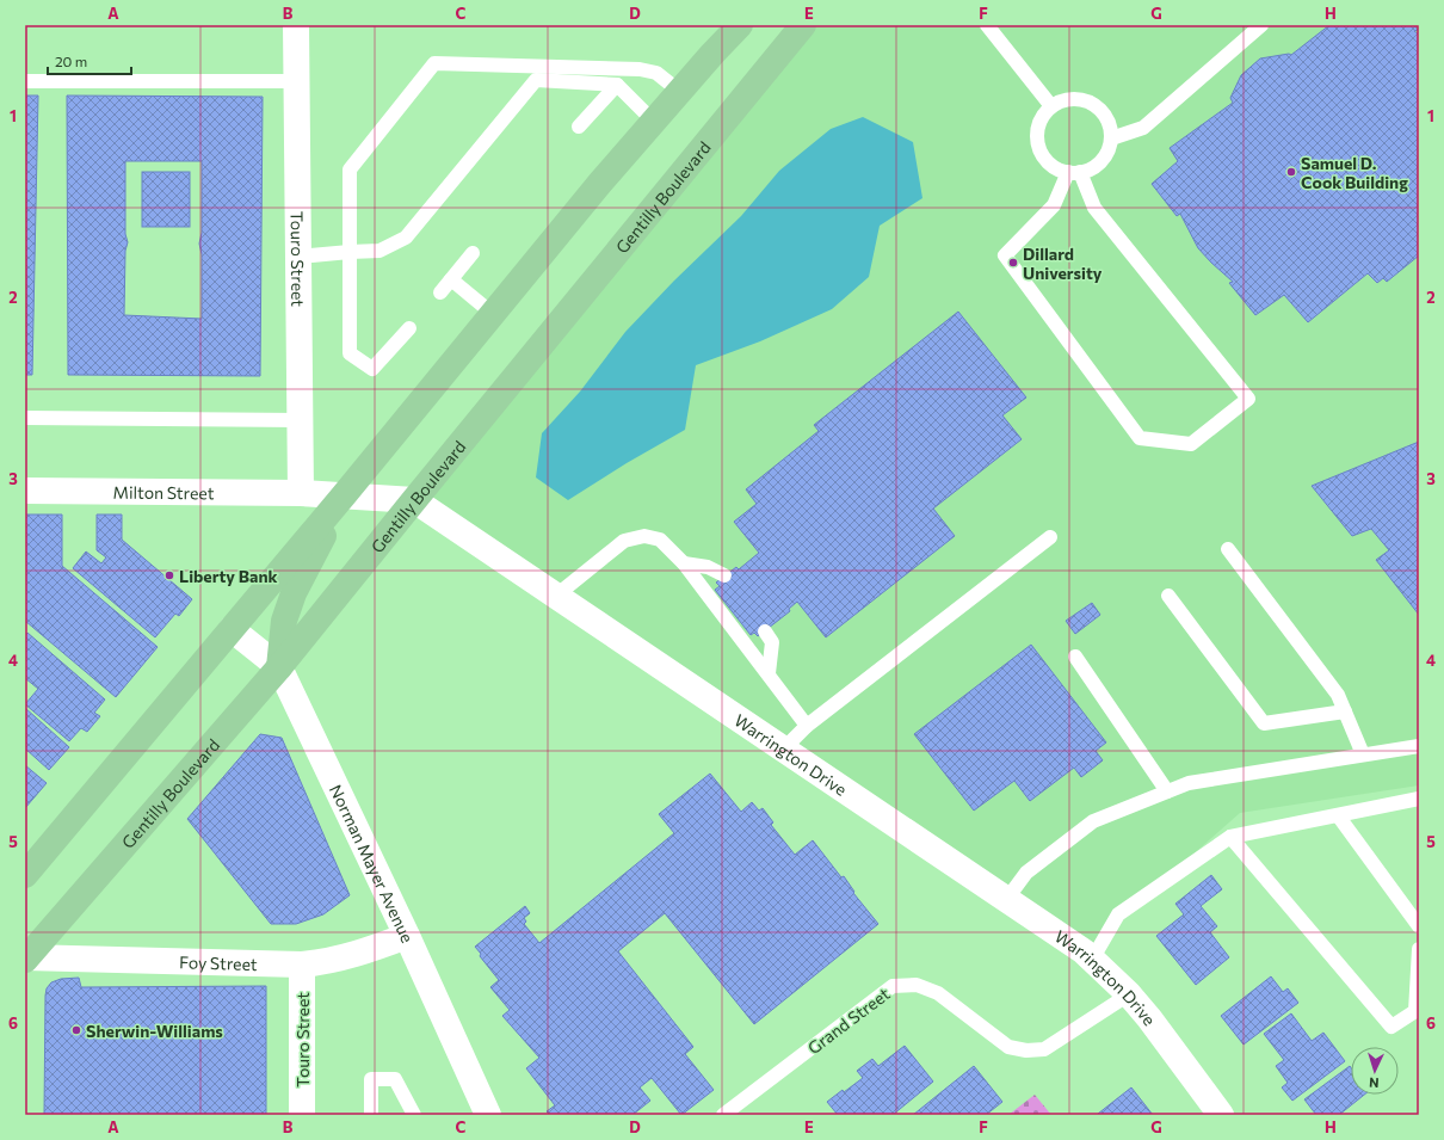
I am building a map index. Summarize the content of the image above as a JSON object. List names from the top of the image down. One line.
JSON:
{"streets":{"main road":["Gentilly Boulevard"],"street":["Touro Street","Milton Street","Warrington Drive","Norman Mayer Avenue","Foy Street"],"lane":["Grand Street"]},"crossings":[["Gentilly Boulevard","Warrington Drive"],["Gentilly Boulevard","Norman Mayer Avenue"],["Gentilly Boulevard","Foy Street"],["Touro Street","Milton Street"],["Touro Street","Foy Street"],["Warrington Drive","Grand Street"],["Norman Mayer Avenue","Foy Street"]],"places":["Samuel D. Cook Building","Dillard University","Liberty Bank","Sherwin-Williams"],"scale_bar":"20 m","north":"bottom","grid":{"columns":["A","B","C","D","E","F","G","H"],"rows":["1","2","3","4","5","6"]}}
